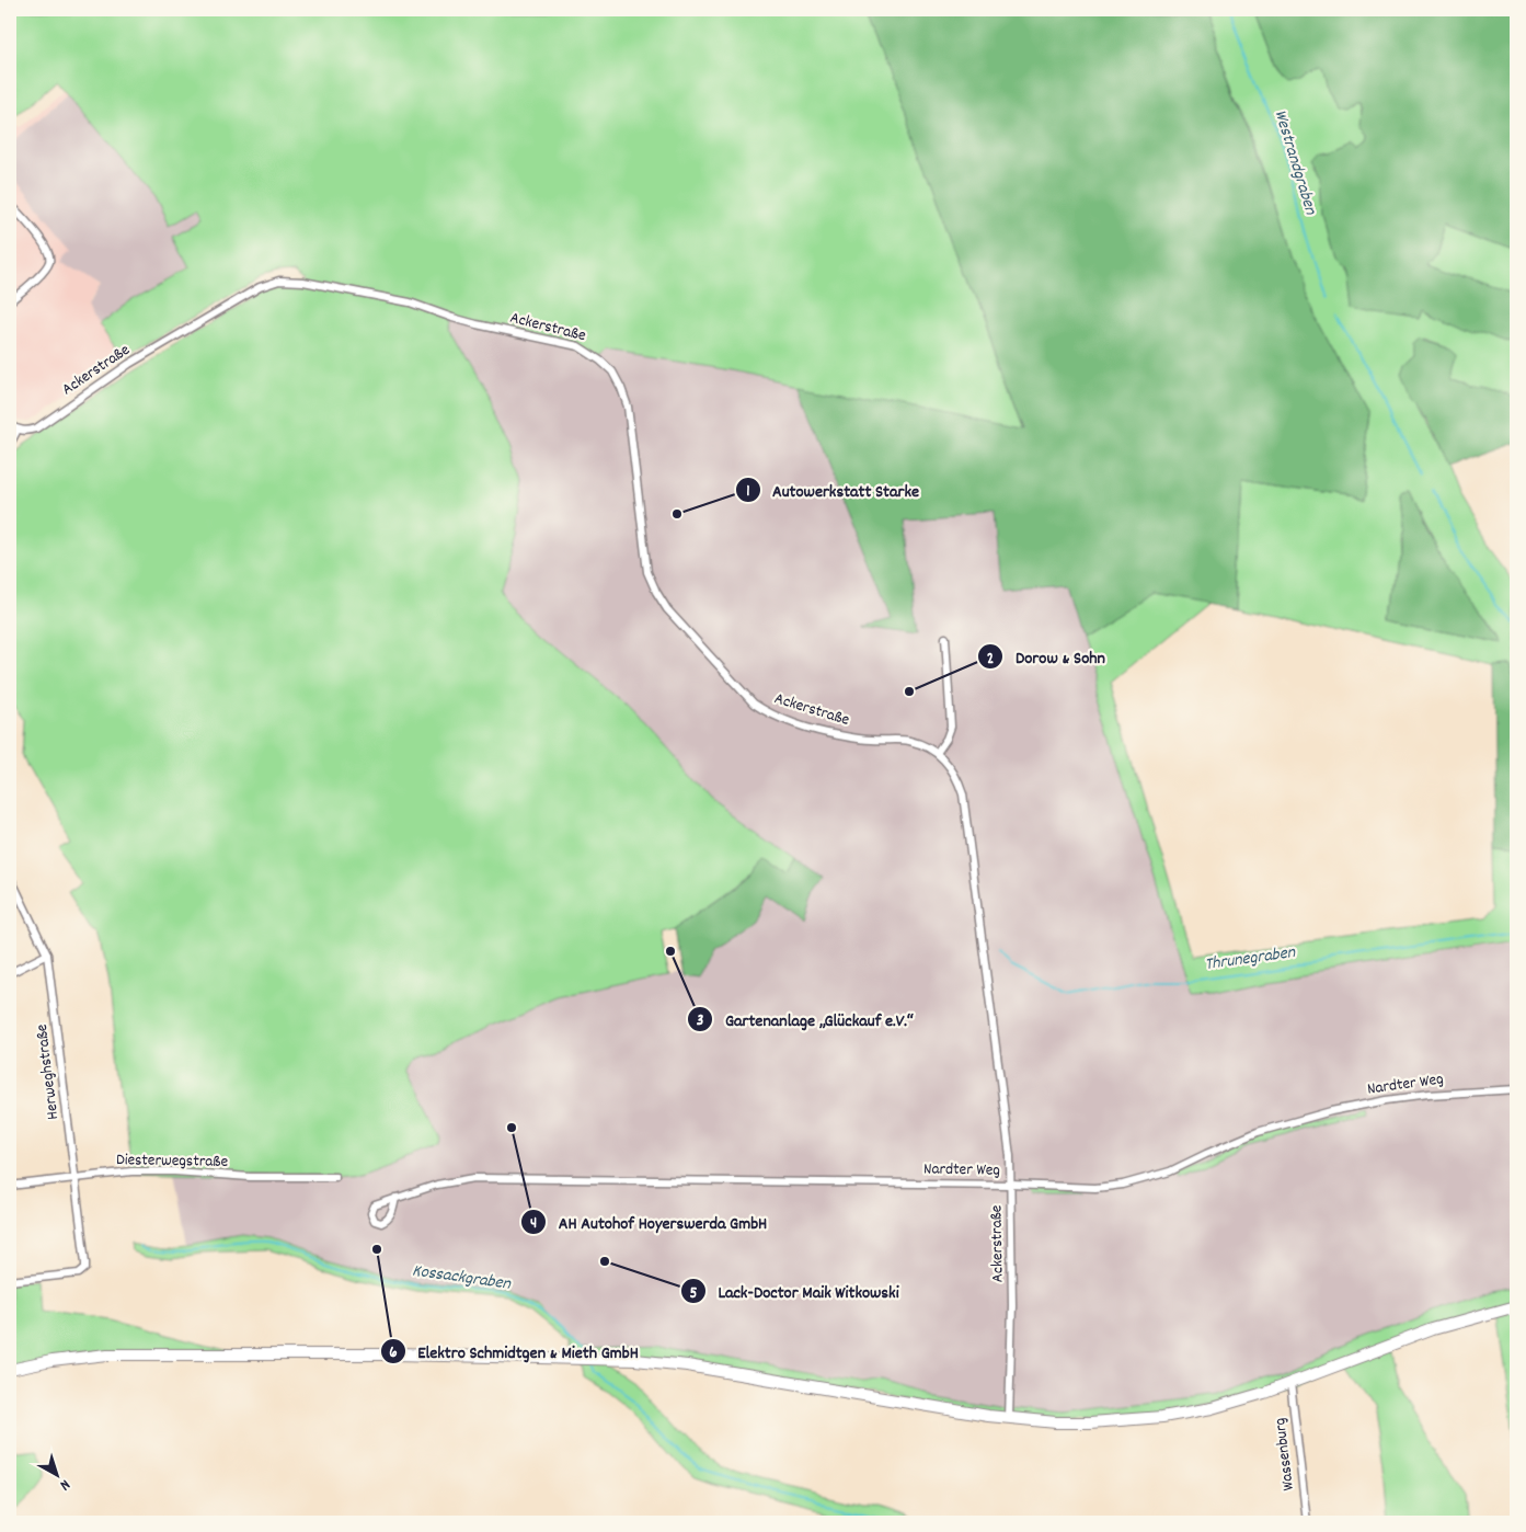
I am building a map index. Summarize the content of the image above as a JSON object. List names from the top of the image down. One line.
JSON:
{"streets":{"street":["Ackerstraße","Herweghstraße","Nardter Weg","Diesterwegstraße","Wassenburg"]},"crossings":[["Ackerstraße","Nardter Weg"],["Herweghstraße","Diesterwegstraße"]],"water":["Westrandgraben","Thrunegraben","Kossackgraben"],"places":["Autowerkstatt Starke","Dorow & Sohn","Gartenanlage „Glückauf e.V.“","AH Autohof Hoyerswerda GmbH","Elektro Schmidtgen & Mieth GmbH","Lack-Doctor Maik Witkowski"],"north":"bottom right"}
